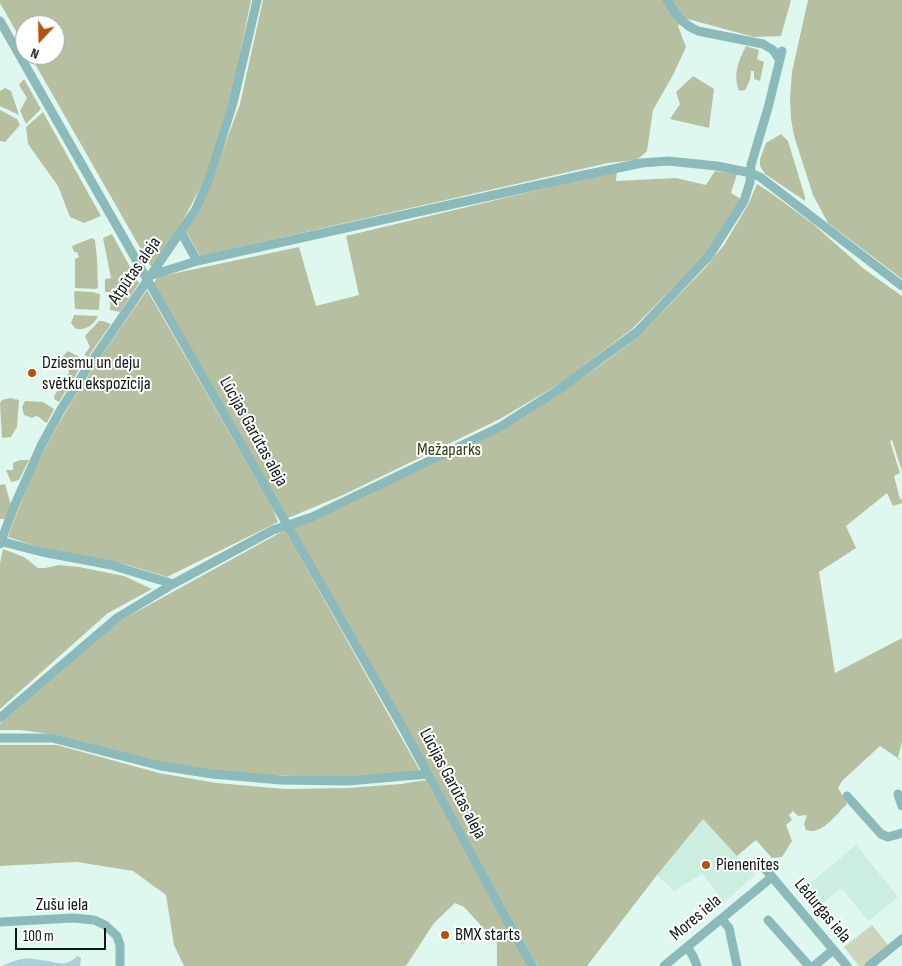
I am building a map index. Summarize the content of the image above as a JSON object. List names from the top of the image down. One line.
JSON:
{"streets":{"street":["Atpūtas aleja","Lūcijas Garūtas aleja","Zušu iela","Lēdurgas iela","Mores iela"]},"crossings":[["Atpūtas aleja","Lūcijas Garūtas aleja"],["Lēdurgas iela","Mores iela"]],"parks":["Mežaparks"],"places":["Dziesmu un deju svētku ekspozīcija","Pienenītes","BMX starts"],"scale_bar":"100 m","north":"bottom"}
